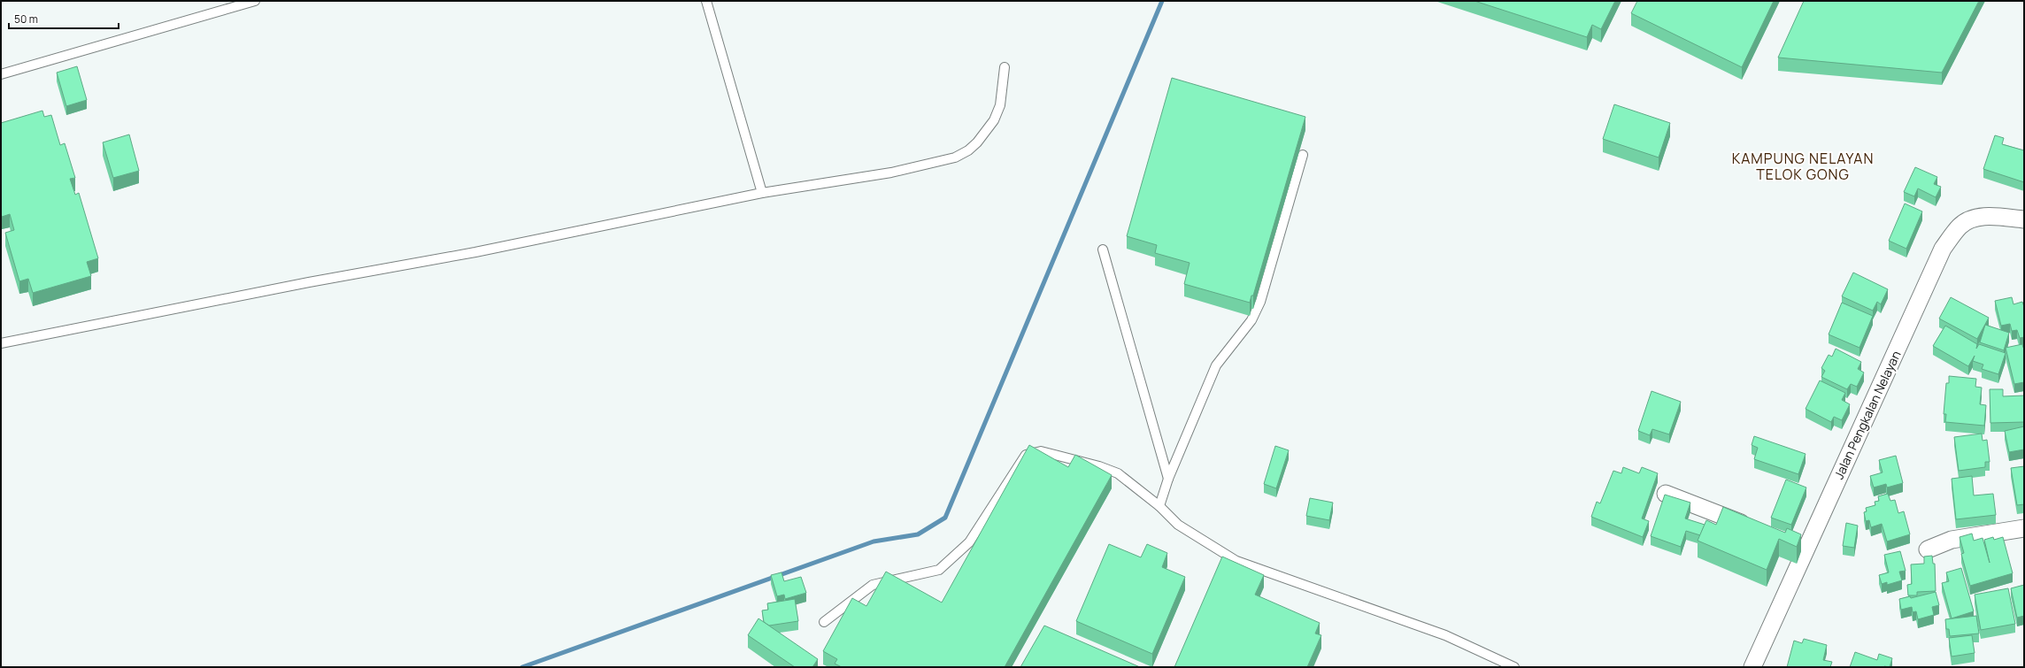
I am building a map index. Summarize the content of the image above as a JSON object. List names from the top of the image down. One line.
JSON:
{"streets":{"street":["Jalan Pengkalan Nelayan"]},"districts":["KAMPUNG NELAYAN TELOK GONG"],"scale_bar":"50 m"}
